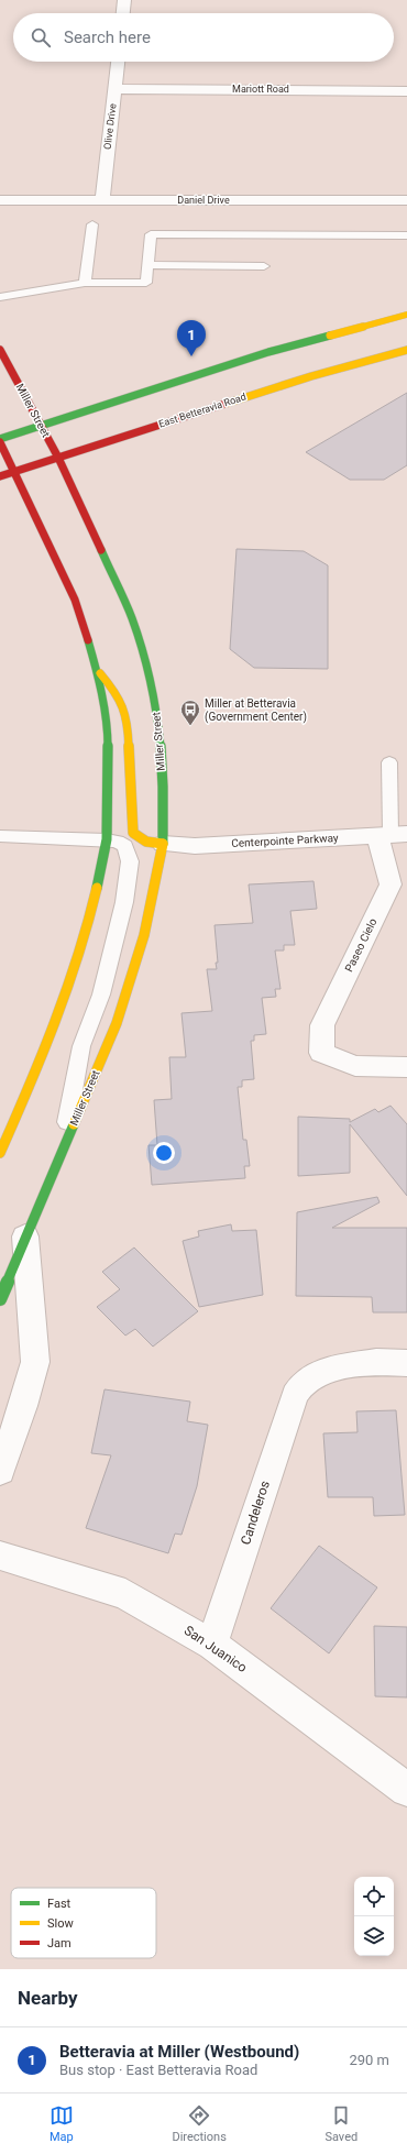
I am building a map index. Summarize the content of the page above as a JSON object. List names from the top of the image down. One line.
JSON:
{"streets":{"main road":["Miller Street","East Betteravia Road"],"street":["Mariott Road","Olive Drive","Daniel Drive","Centerpointe Parkway","Paseo Cielo","Candeleros","San Juanico"]},"crossings":[["Mariott Road","Olive Drive"],["Olive Drive","Daniel Drive"],["Miller Street","East Betteravia Road"],["Miller Street","Centerpointe Parkway"],["Centerpointe Parkway","Paseo Cielo"],["Candeleros","San Juanico"]],"places":{"bus stop":["Miller at Betteravia (Government Center)"]},"legend":["Fast","Slow","Jam"],"page":{"search":"Search here","pins":"1","heading":"Nearby","list":[{"mark":"1","name":"Betteravia at Miller (Westbound)","note":"Bus stop · East Betteravia Road","value":"290 m"}],"nav":["Map","Directions","Saved"]}}
